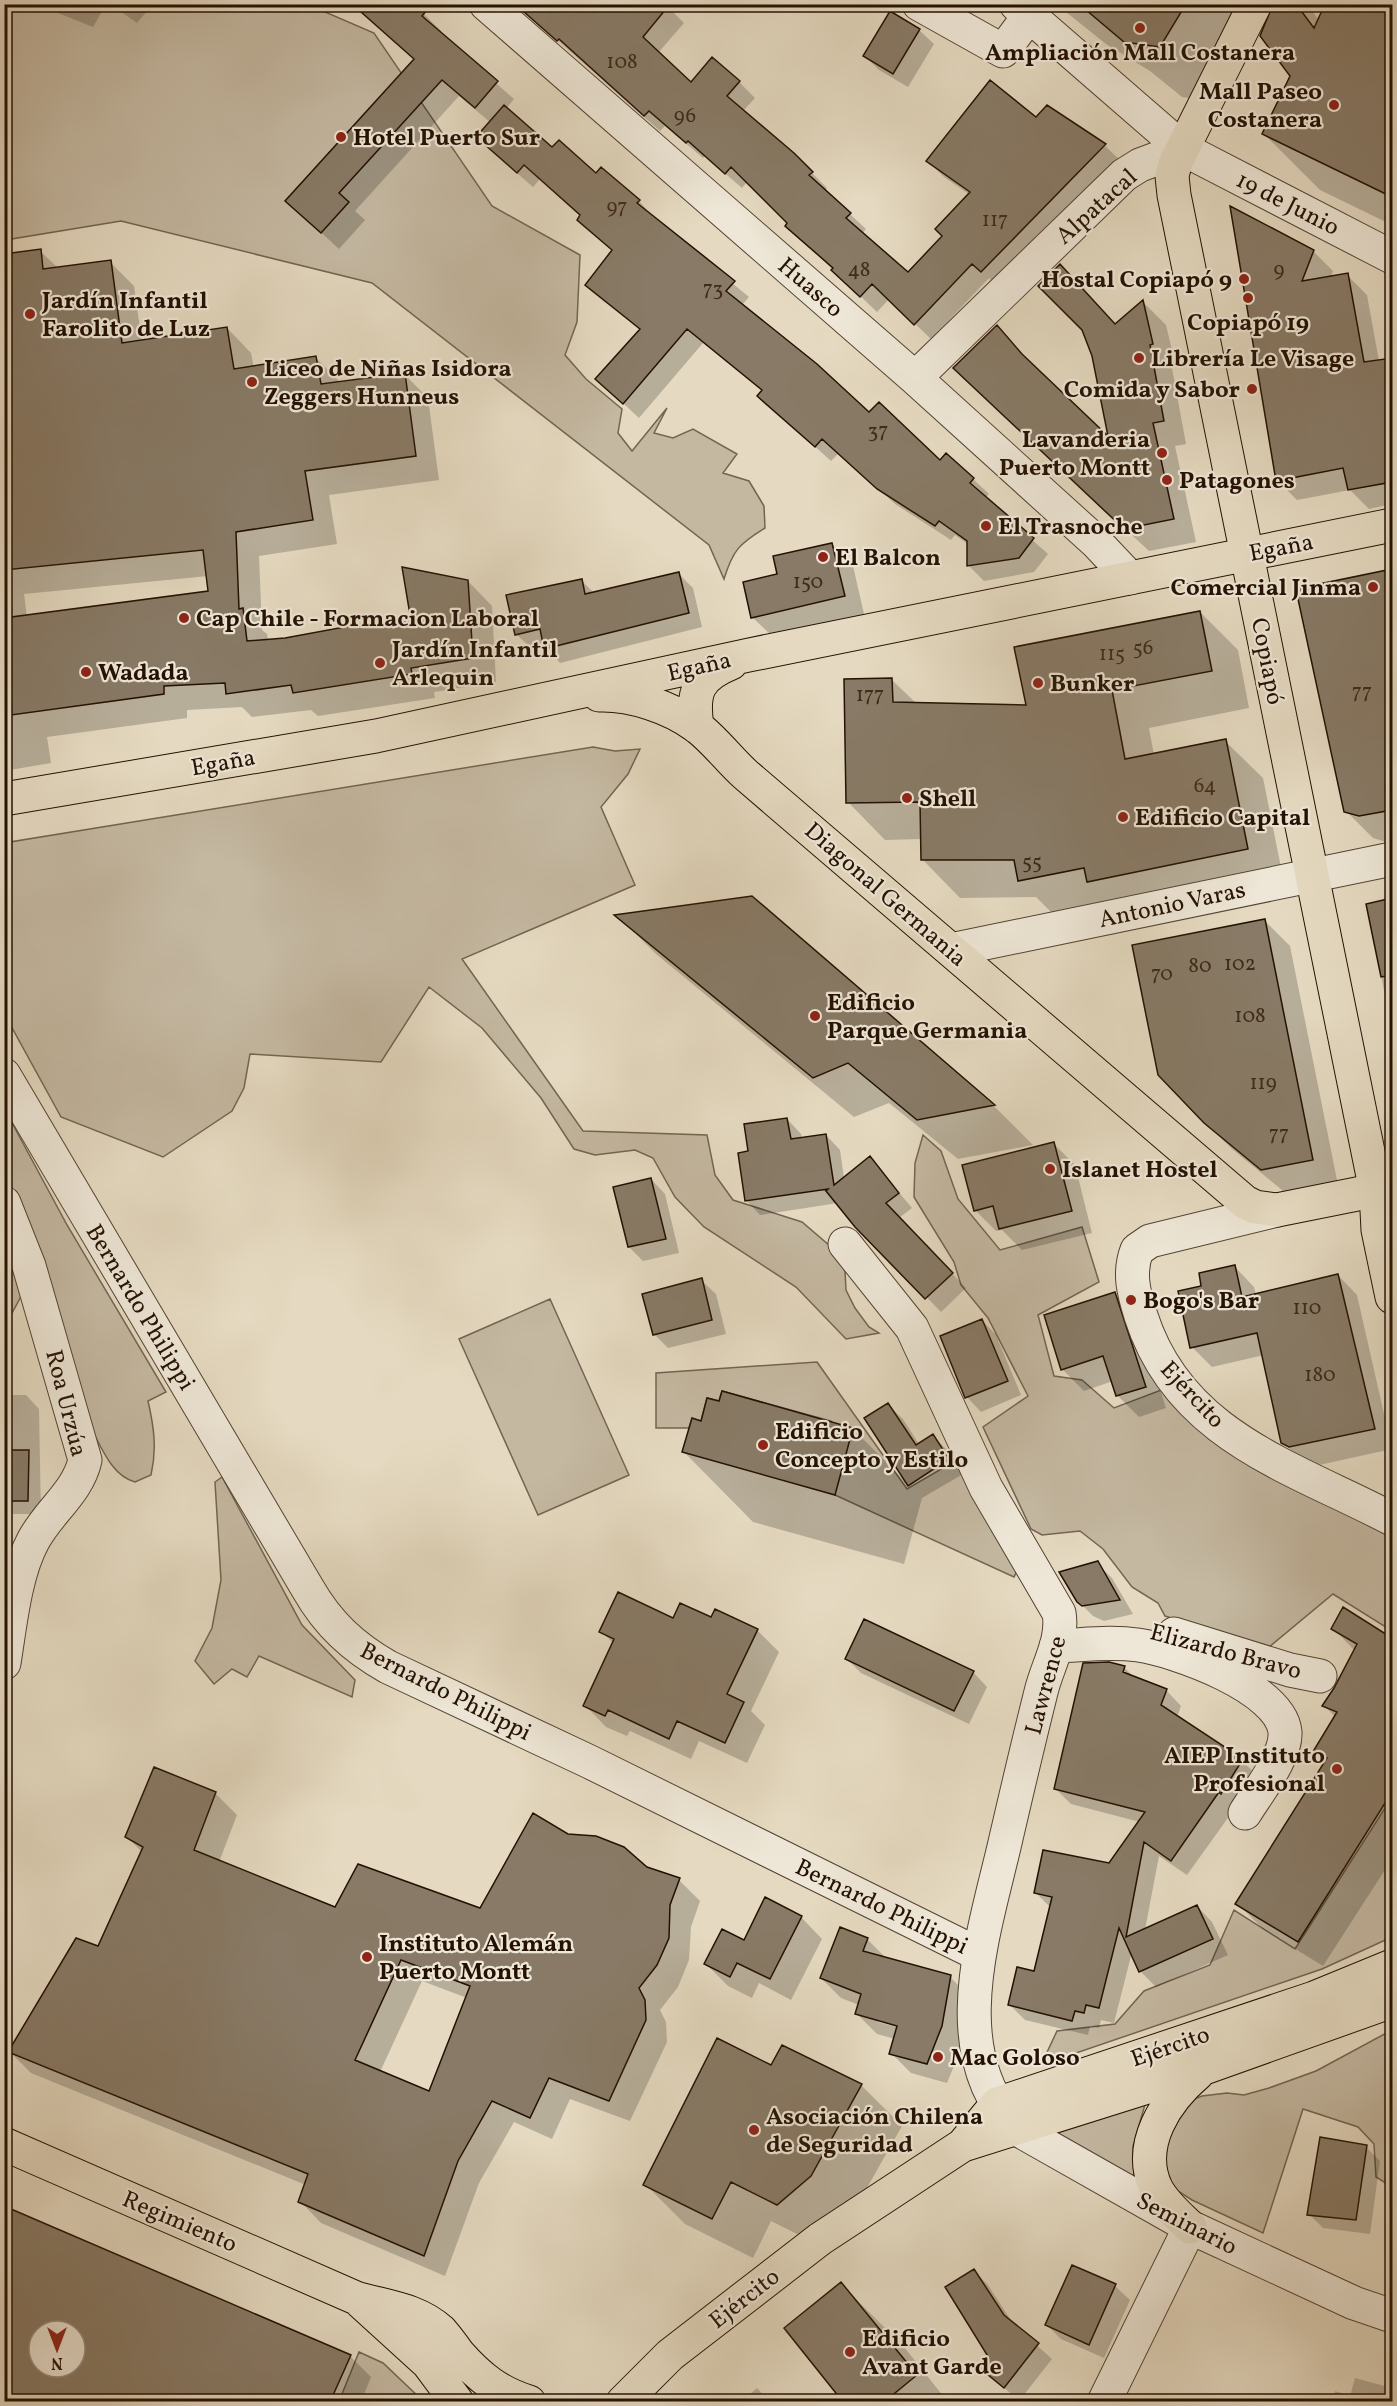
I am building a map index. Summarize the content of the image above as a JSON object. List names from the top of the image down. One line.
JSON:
{"streets":{"main road":["Egaña","Copiapó","Diagonal Germania","Ejército","Regimiento"],"street":["19 de Junio","Alpatacal","Huasco","Antonio Varas","Bernardo Philippi","Roa Urzúa","Elizardo Bravo","Lawrence","Seminario"]},"crossings":[["19 de Junio","Alpatacal"],["19 de Junio","Copiapó"],["Alpatacal","Huasco"],["Alpatacal","Copiapó"],["Huasco","Egaña"],["Egaña","Copiapó"],["Egaña","Diagonal Germania"],["Copiapó","Diagonal Germania"],["Copiapó","Antonio Varas"],["Diagonal Germania","Antonio Varas"],["Diagonal Germania","Ejército"],["Bernardo Philippi","Lawrence"],["Ejército","Lawrence"],["Ejército","Seminario"],["Elizardo Bravo","Lawrence"],["Lawrence","Seminario"]],"places":["Ampliación Mall Costanera","Mall Paseo Costanera","Hotel Puerto Sur","Hostal Copiapó 9","Copiapó 19","Jardín Infantil Farolito de Luz","Librería Le Visage","Liceo de Niñas Isidora Zeggers Hunneus","Comida y Sabor","Lavanderia Puerto Montt","Patagones","El Trasnoche","El Balcon","Comercial Jinma","Cap Chile - Formacion Laboral","Jardín Infantil Arlequin","Wadada","Bunker","Shell","Edificio Capital","Edificio Parque Germania","Islanet Hostel","Bogo's Bar","Edificio Concepto y Estilo","AIEP Instituto Profesional","Instituto Alemán Puerto Montt","Mac Goloso","Asociación Chilena de Seguridad","Edificio Avant Garde"],"house_numbers":["108","96","97","117","48","9","73","37","150","56","115","77","177","64","55","102","80","70","108","119","77","110","180"],"north":"bottom"}
